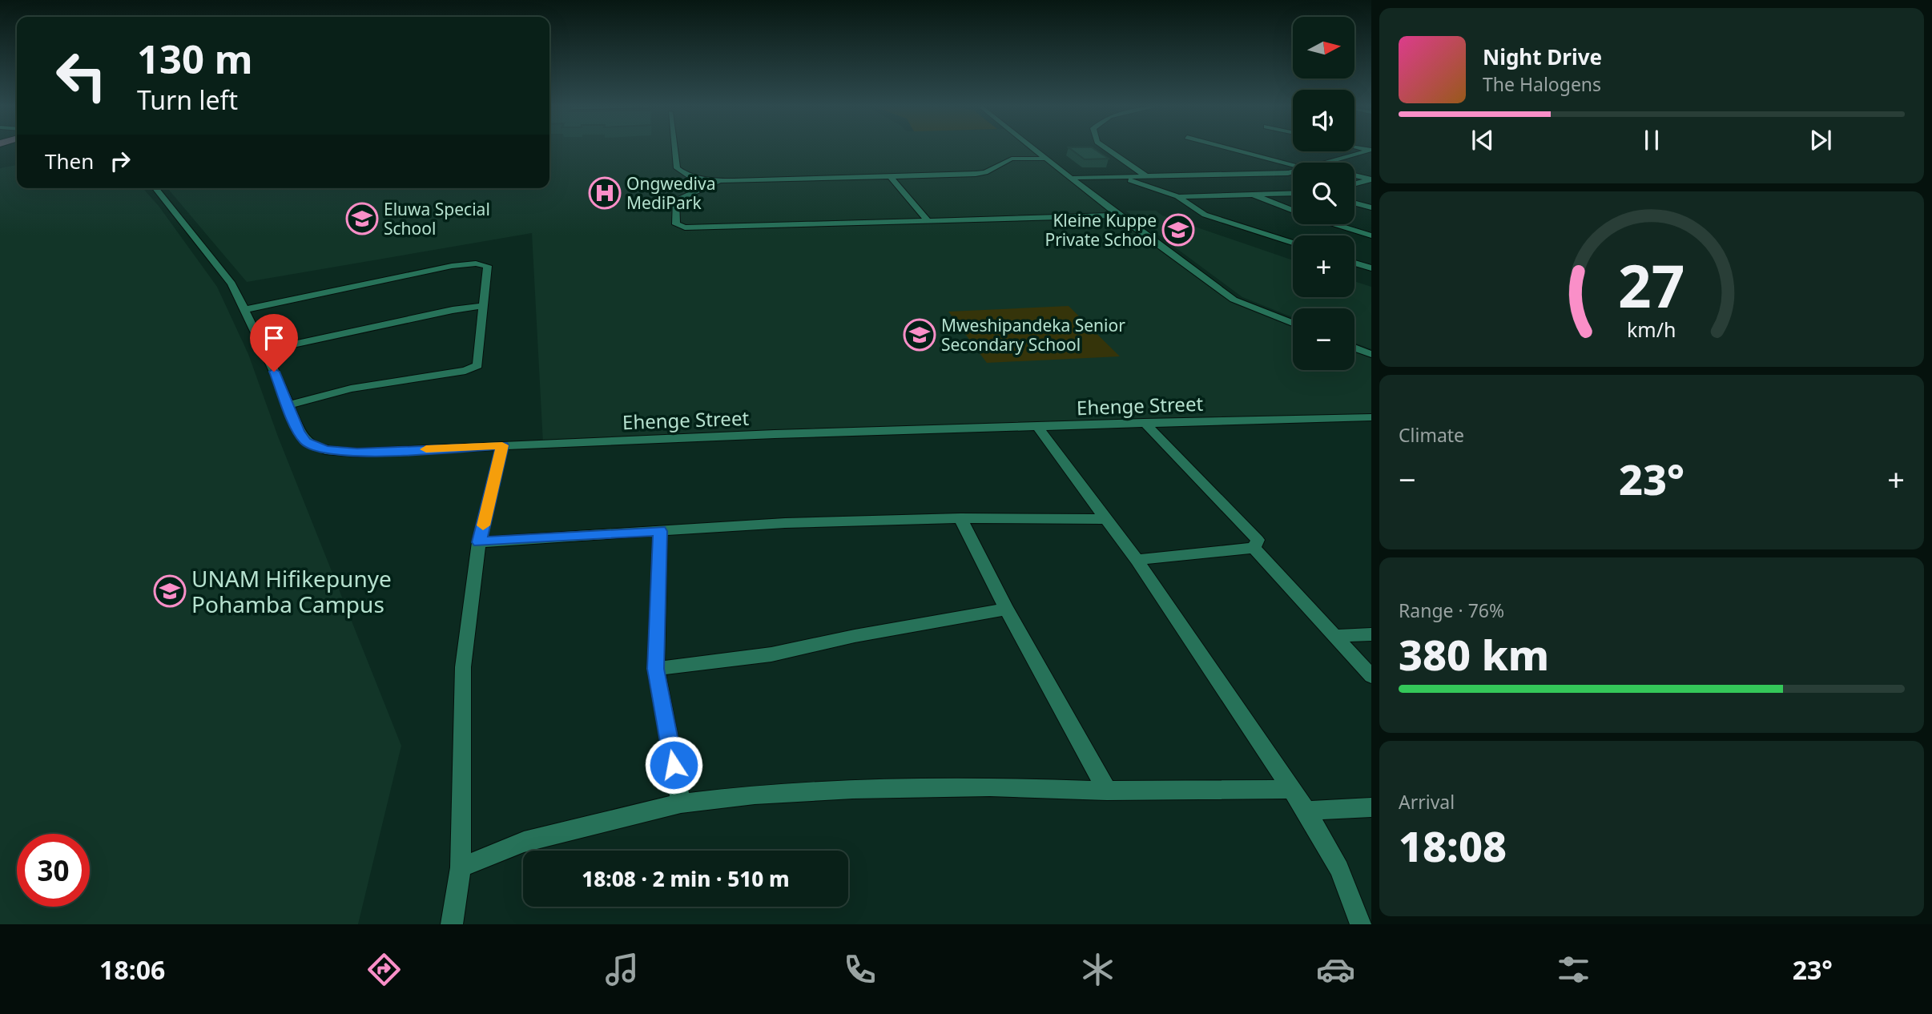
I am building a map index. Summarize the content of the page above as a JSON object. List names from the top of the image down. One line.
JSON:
{"streets":{"street":["Ehenge Street"]},"places":{"hospital":["Ongwediva MediPark"],"school or university":["Eluwa Special School","Kleine Kuppe Private School","Mweshipandeka Senior Secondary School","UNAM Hifikepunye Pohamba Campus"]},"north":"right","page":{"map_buttons":["+","−"],"turn":["130 m","Turn left"],"song":["Night Drive","The Halogens"],"then":"Then","tile":["Climate",["Range · 76%","380 km"],["Arrival","18:08"]],"heat":["−","23°","+"],"limit":"30","trip":"18:08 · 2 min · 510 m","tabs":["18:06","23°"],"gauge":["27","km/h"]}}
